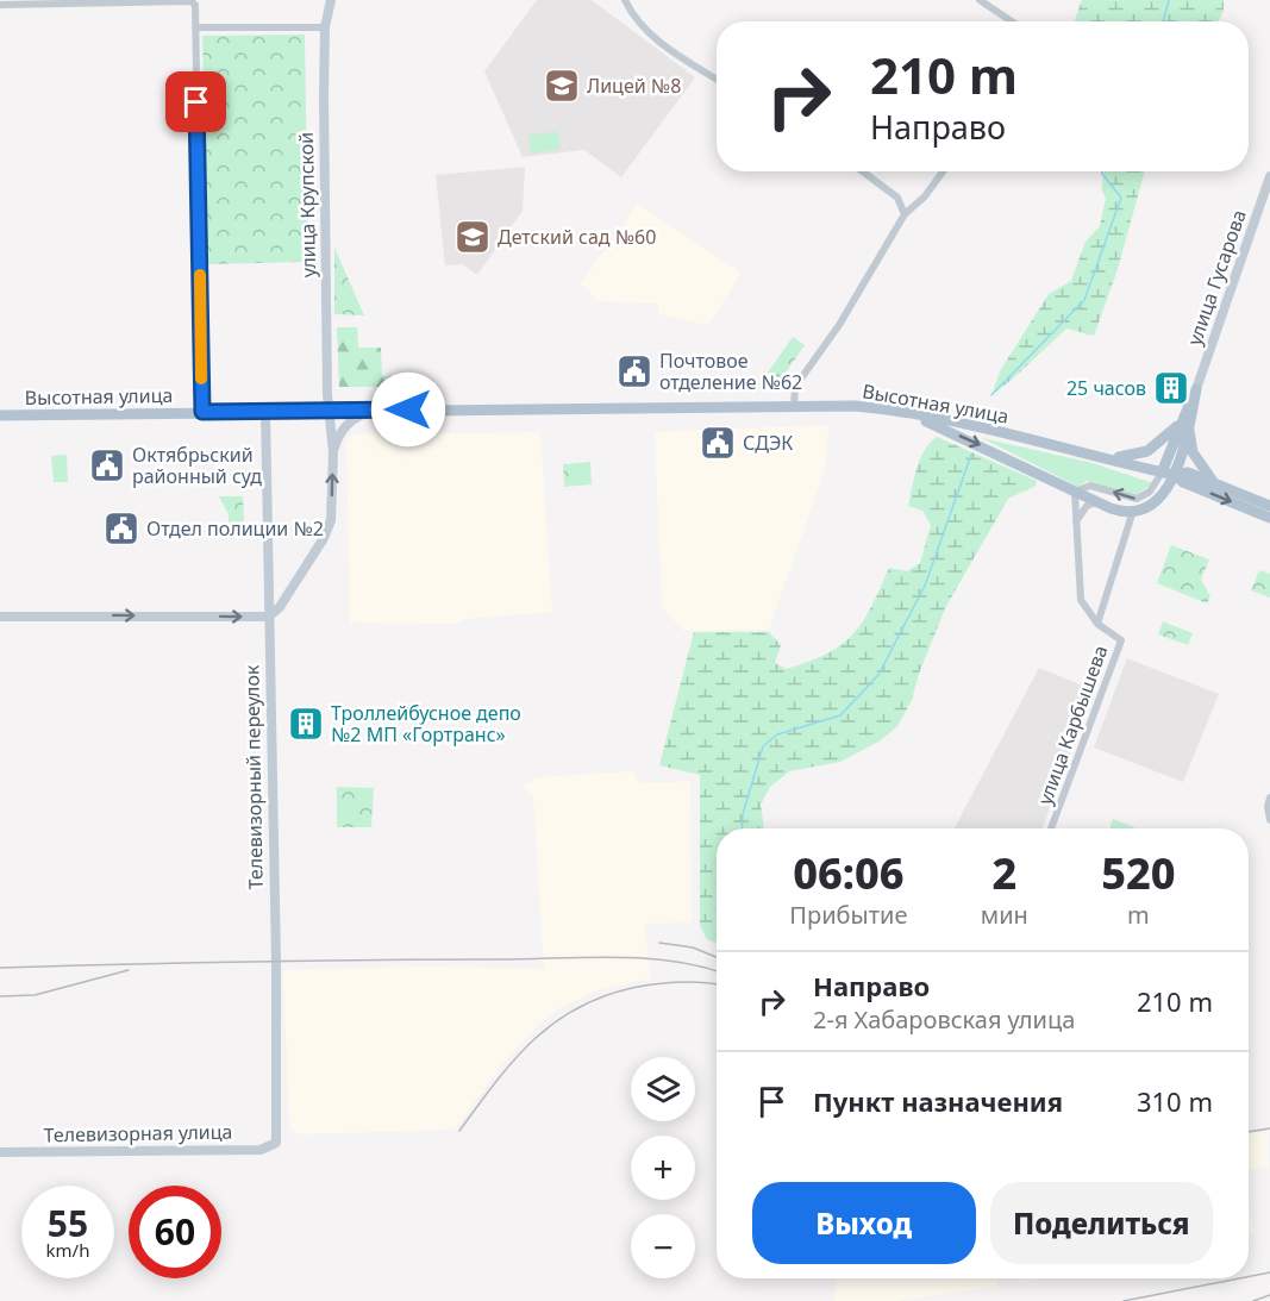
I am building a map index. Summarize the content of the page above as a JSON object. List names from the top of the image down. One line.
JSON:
{"streets":{"main road":["Высотная улица"],"street":["улица Крупской","улица Гусарова","улица Карбышева","Телевизорный переулок","Телевизорная улица"]},"crossings":[["улица Крупской","Высотная улица"],["улица Крупской","Телевизорный переулок"],["Высотная улица","Телевизорный переулок"],["Телевизорный переулок","Телевизорная улица"]],"places":{"school or university":["Лицей №8","Детский сад №60"],"public building":["Почтовое отделение №62","СДЭК","Октябрьский районный суд","Отдел полиции №2"],"building":["25 часов","Троллейбусное депо №2 МП «Гортранс»"]},"page":{"turn":["210 m","Направо"],"eta":["06:06","Прибытие","2","мин","520","m"],"list":[{"name":"Направо","note":"2-я Хабаровская улица","value":"210 m"},{"name":"Пункт назначения","value":"310 m"}],"map_buttons":["+","−"],"buttons":["Выход","Поделиться"],"speed":"55 km/h","limit":"60"}}
